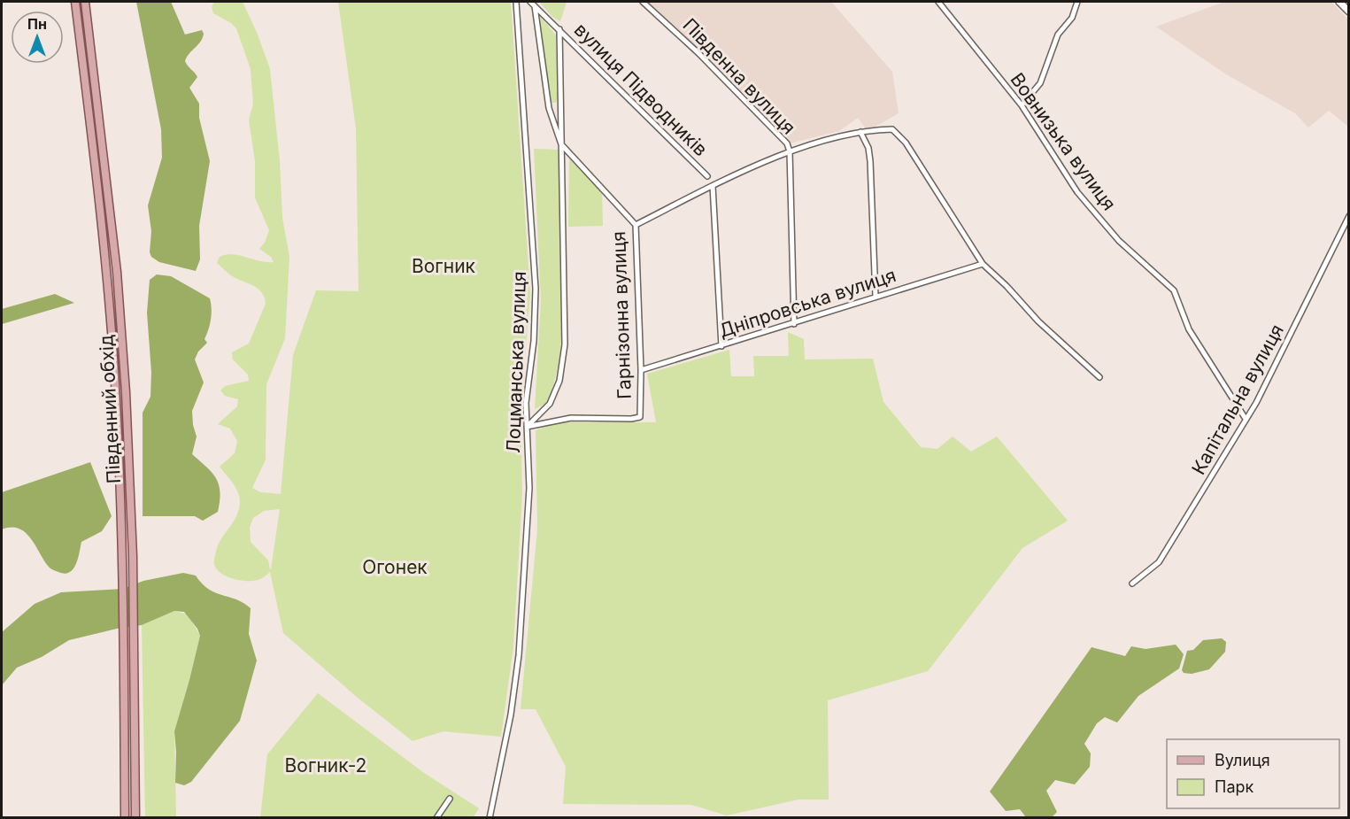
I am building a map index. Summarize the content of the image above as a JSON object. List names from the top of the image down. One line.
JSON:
{"streets":{"main road":["Південний обхід"],"street":["Південна вулиця","вулиця Підводників","Вовнизька вулиця","Дніпровська вулиця","Гарнізонна вулиця","Лоцманська вулиця","Капітальна вулиця"]},"crossings":[["Вовнизька вулиця","Капітальна вулиця"],["Дніпровська вулиця","Гарнізонна вулиця"],["Гарнізонна вулиця","Лоцманська вулиця"]],"parks":["Вогник","Огонек","Вогник-2"],"legend":["Вулиця","Парк"],"north":"top"}
